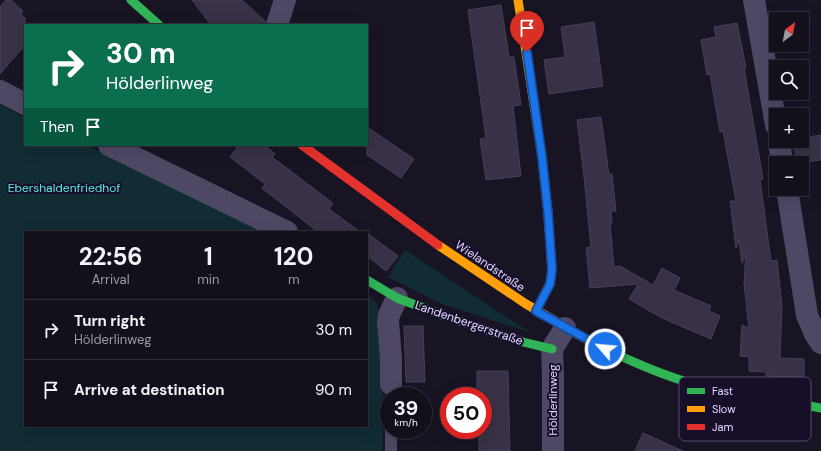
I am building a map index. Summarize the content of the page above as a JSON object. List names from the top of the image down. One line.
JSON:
{"streets":{"main road":["Wielandstraße","Landenbergerstraße"],"street":["Hölderlinweg"]},"crossings":[["Landenbergerstraße","Hölderlinweg"]],"parks":["Ebershaldenfriedhof"],"legend":["Fast","Slow","Jam"],"north":"top right","page":{"map_buttons":["+","−"],"turn":["30 m","Hölderlinweg"],"then":"Then","eta":["22:56","Arrival","1","min","120","m"],"list":[{"name":"Turn right","note":"Hölderlinweg","value":"30 m"},{"name":"Arrive at destination","value":"90 m"}],"speed":"39 km/h","limit":"50"}}
